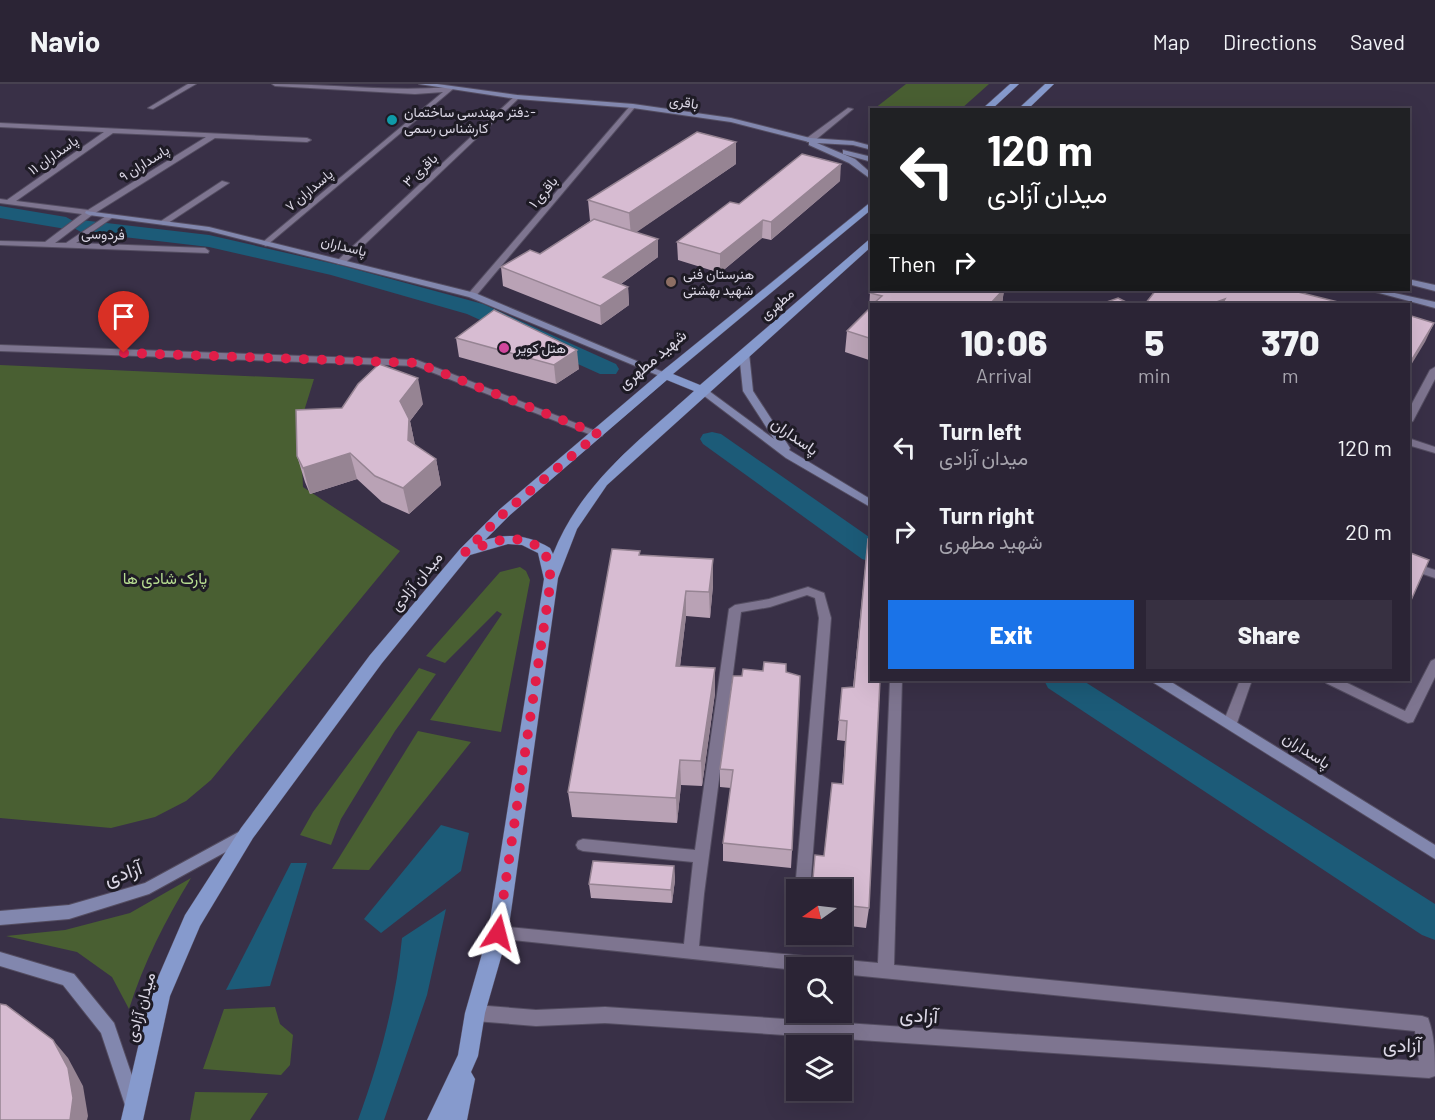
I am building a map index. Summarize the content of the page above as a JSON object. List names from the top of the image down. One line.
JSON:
{"streets":{"main road":["مطهری","شهید مطهری","میدان آزادی"],"street":["باقری","پاسداران ۱۱","پاسداران ۹","باقری ۳","پاسداران ۷","باقری ۱","فردوسی","پاسداران","آزادی"]},"crossings":[["باقری","باقری ۳"],["باقری","پاسداران ۷"],["باقری","باقری ۱"],["پاسداران ۱۱","پاسداران"],["پاسداران ۹","فردوسی"],["پاسداران ۹","پاسداران"],["باقری ۳","پاسداران"],["پاسداران ۷","پاسداران"],["باقری ۱","پاسداران"],["پاسداران","مطهری"],["پاسداران","شهید مطهری"],["شهید مطهری","میدان آزادی"],["میدان آزادی","آزادی"]],"parks":["پارک شادی ها"],"places":["دفتر مهندسی ساختمان- کارشناس رسمی","هنرستان فنی شهید بهشتی","هتل کویر"],"north":"left","page":{"header":"Navio","nav":["Map","Directions","Saved"],"turn":["120 m","میدان آزادی"],"then":"Then","eta":["10:06","Arrival","5","min","370","m"],"list":[{"name":"Turn left","note":"میدان آزادی","value":"120 m"},{"name":"Turn right","note":"شهید مطهری","value":"20 m"}],"buttons":["Exit","Share"]}}
